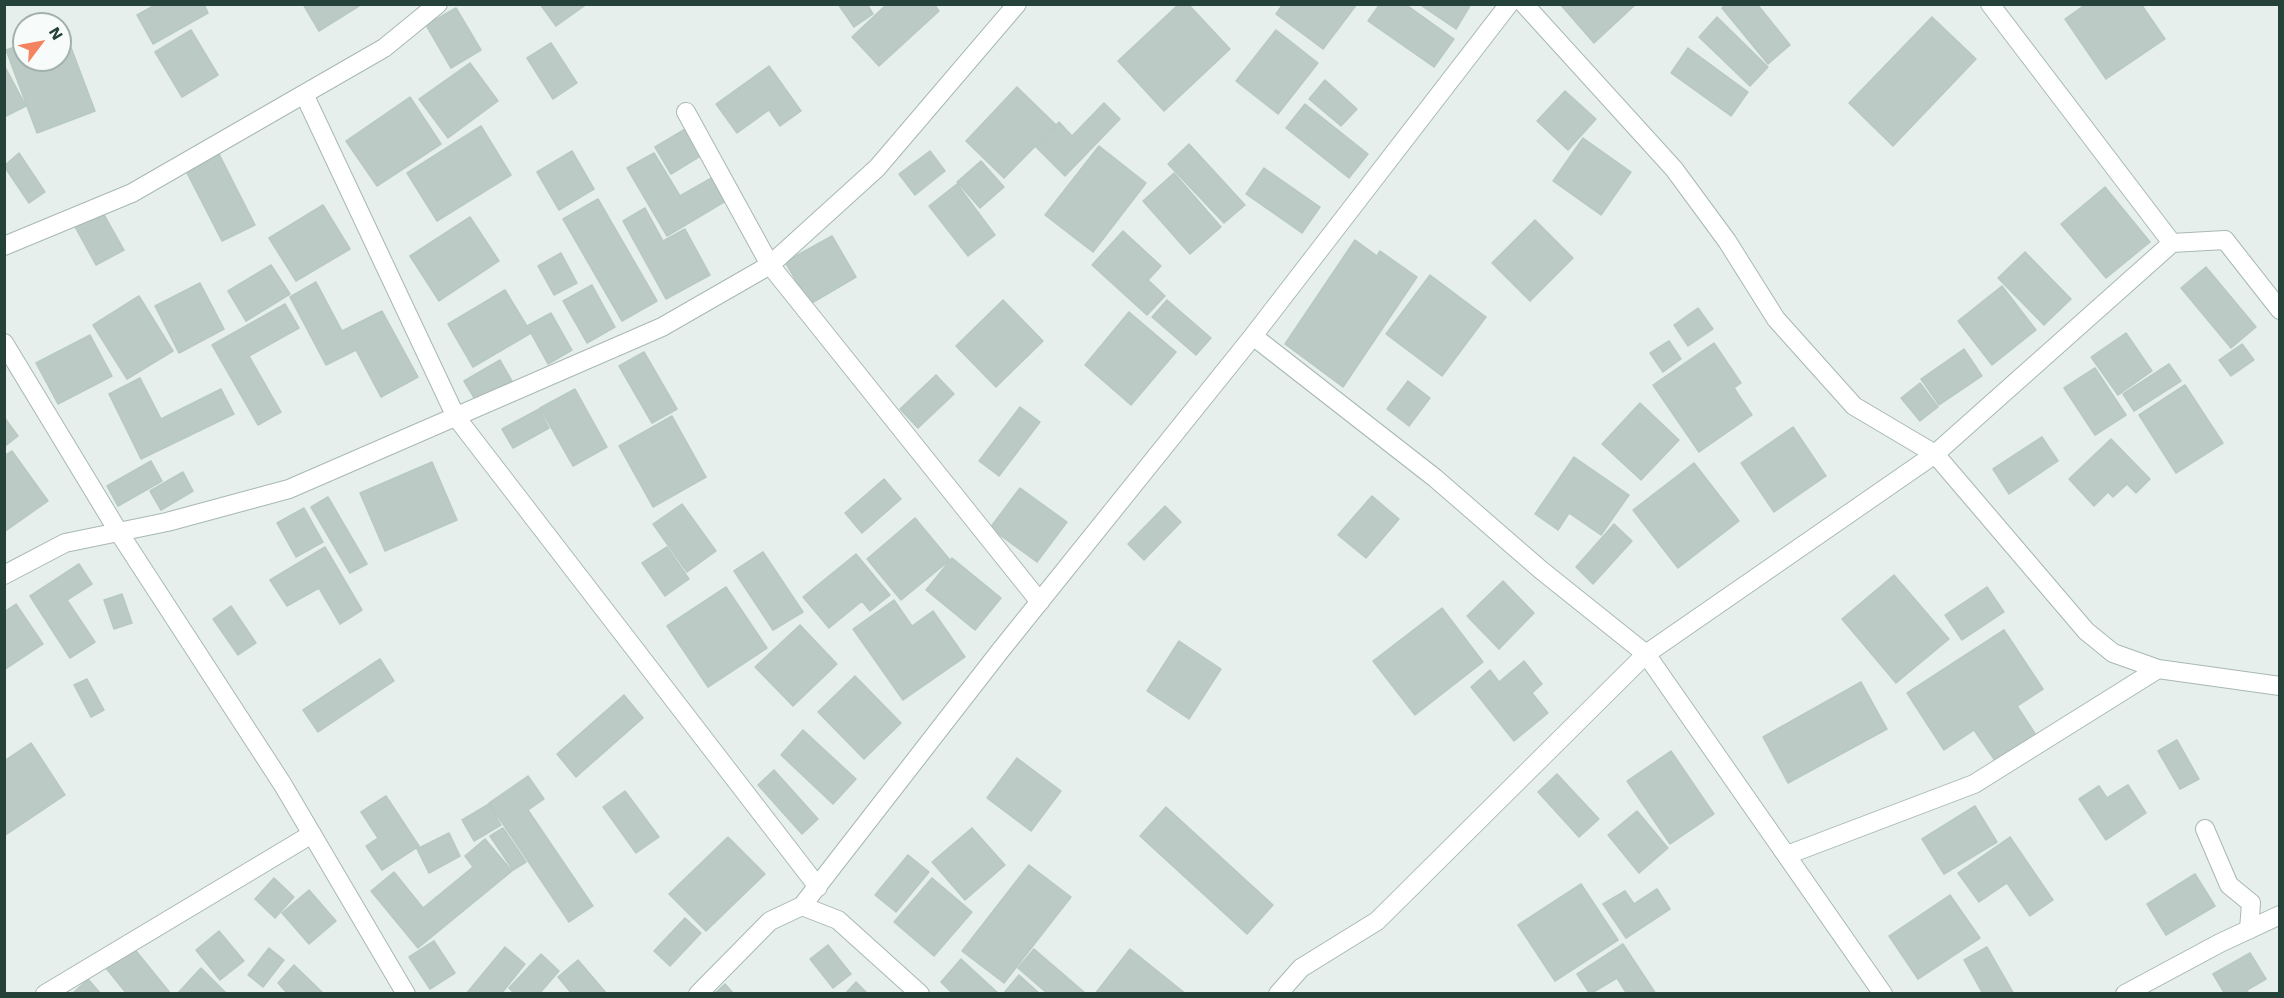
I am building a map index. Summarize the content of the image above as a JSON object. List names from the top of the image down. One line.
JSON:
{"north":"top right"}
